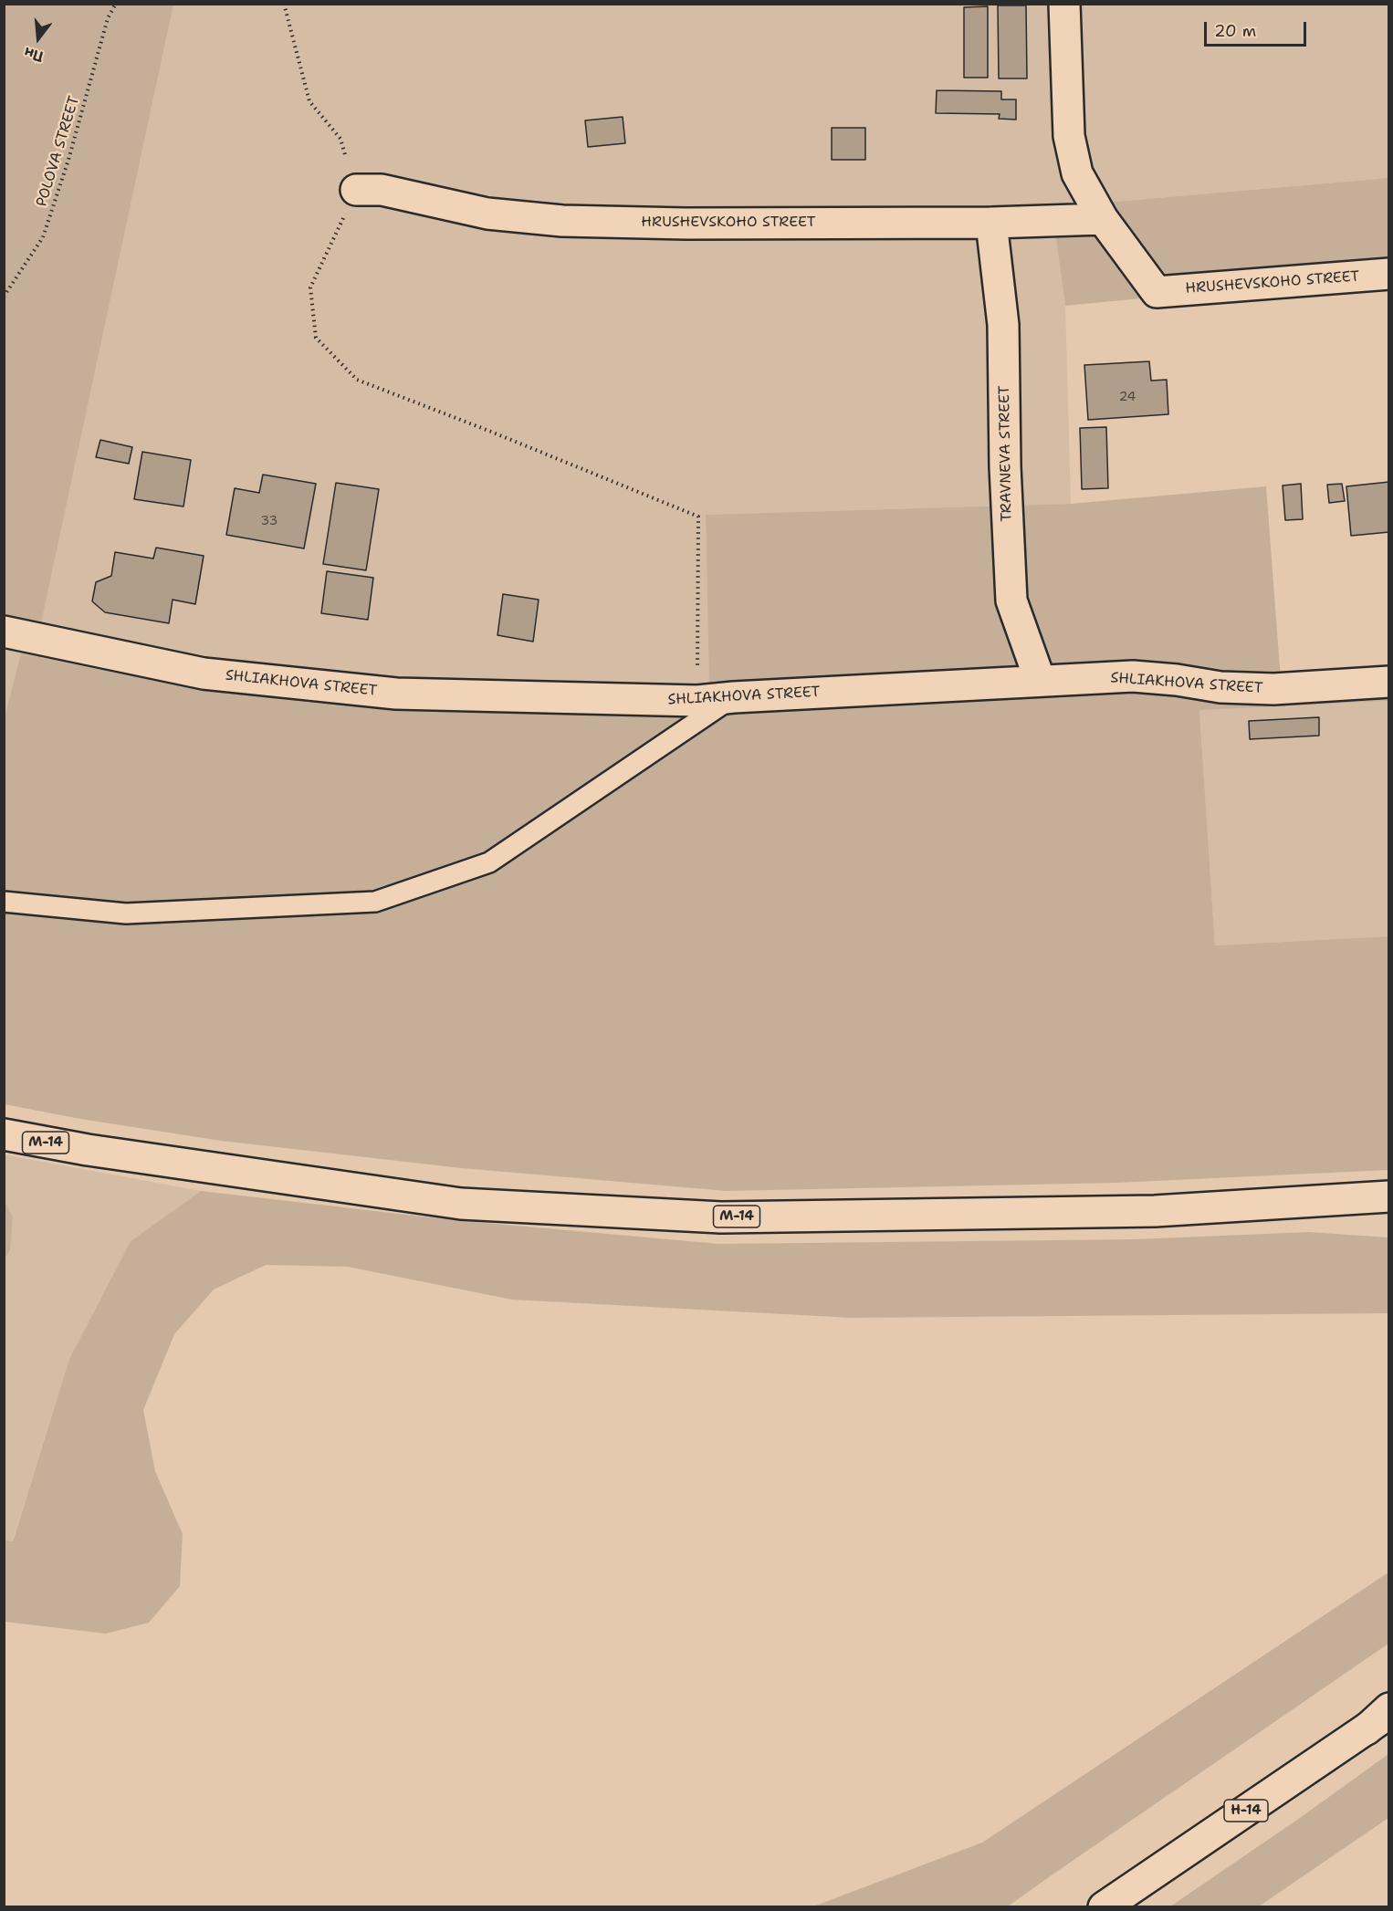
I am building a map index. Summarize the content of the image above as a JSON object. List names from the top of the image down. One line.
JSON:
{"streets":{"main road":["HRUSHEVSKOHO STREET","TRAVNEVA STREET","SHLIAKHOVA STREET","М-14","Н-14"],"path":["POLOVA STREET"]},"crossings":[["HRUSHEVSKOHO STREET","TRAVNEVA STREET"],["TRAVNEVA STREET","SHLIAKHOVA STREET"]],"house_numbers":["24","33"],"scale_bar":"20 m","north":"bottom"}
